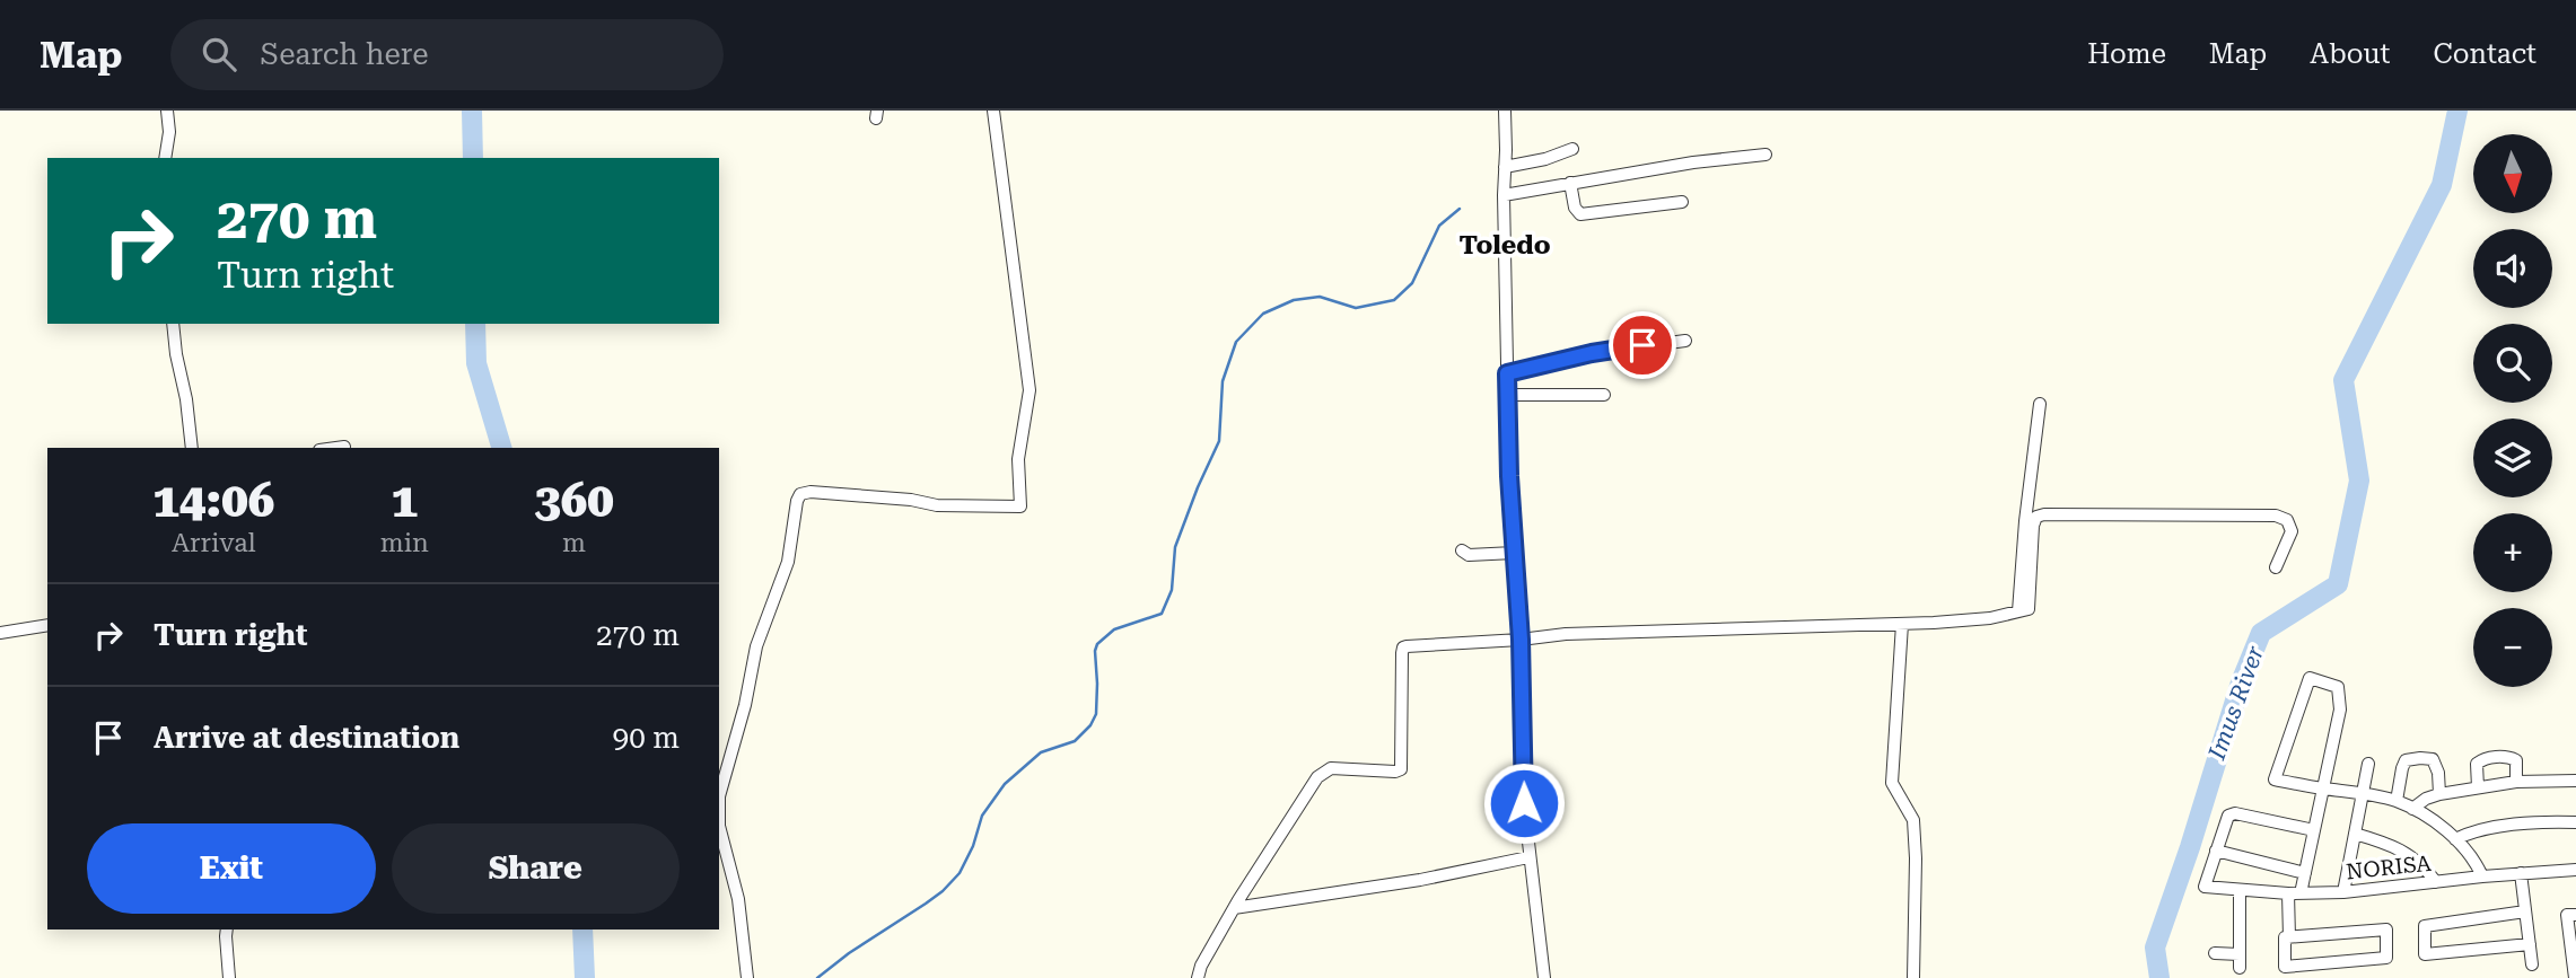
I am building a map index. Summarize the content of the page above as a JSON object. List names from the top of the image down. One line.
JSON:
{"streets":{"street":["NORISA"]},"districts":["Toledo"],"water":["Imus River"],"north":"bottom","page":{"header":"Map","search":"Search here","nav":["Home","Map","About","Contact"],"map_buttons":["+","−"],"turn":["270 m","Turn right"],"eta":["14:06","Arrival","1","min","360","m"],"list":[{"name":"Turn right","value":"270 m"},{"name":"Arrive at destination","value":"90 m"}],"buttons":["Exit","Share"]}}
